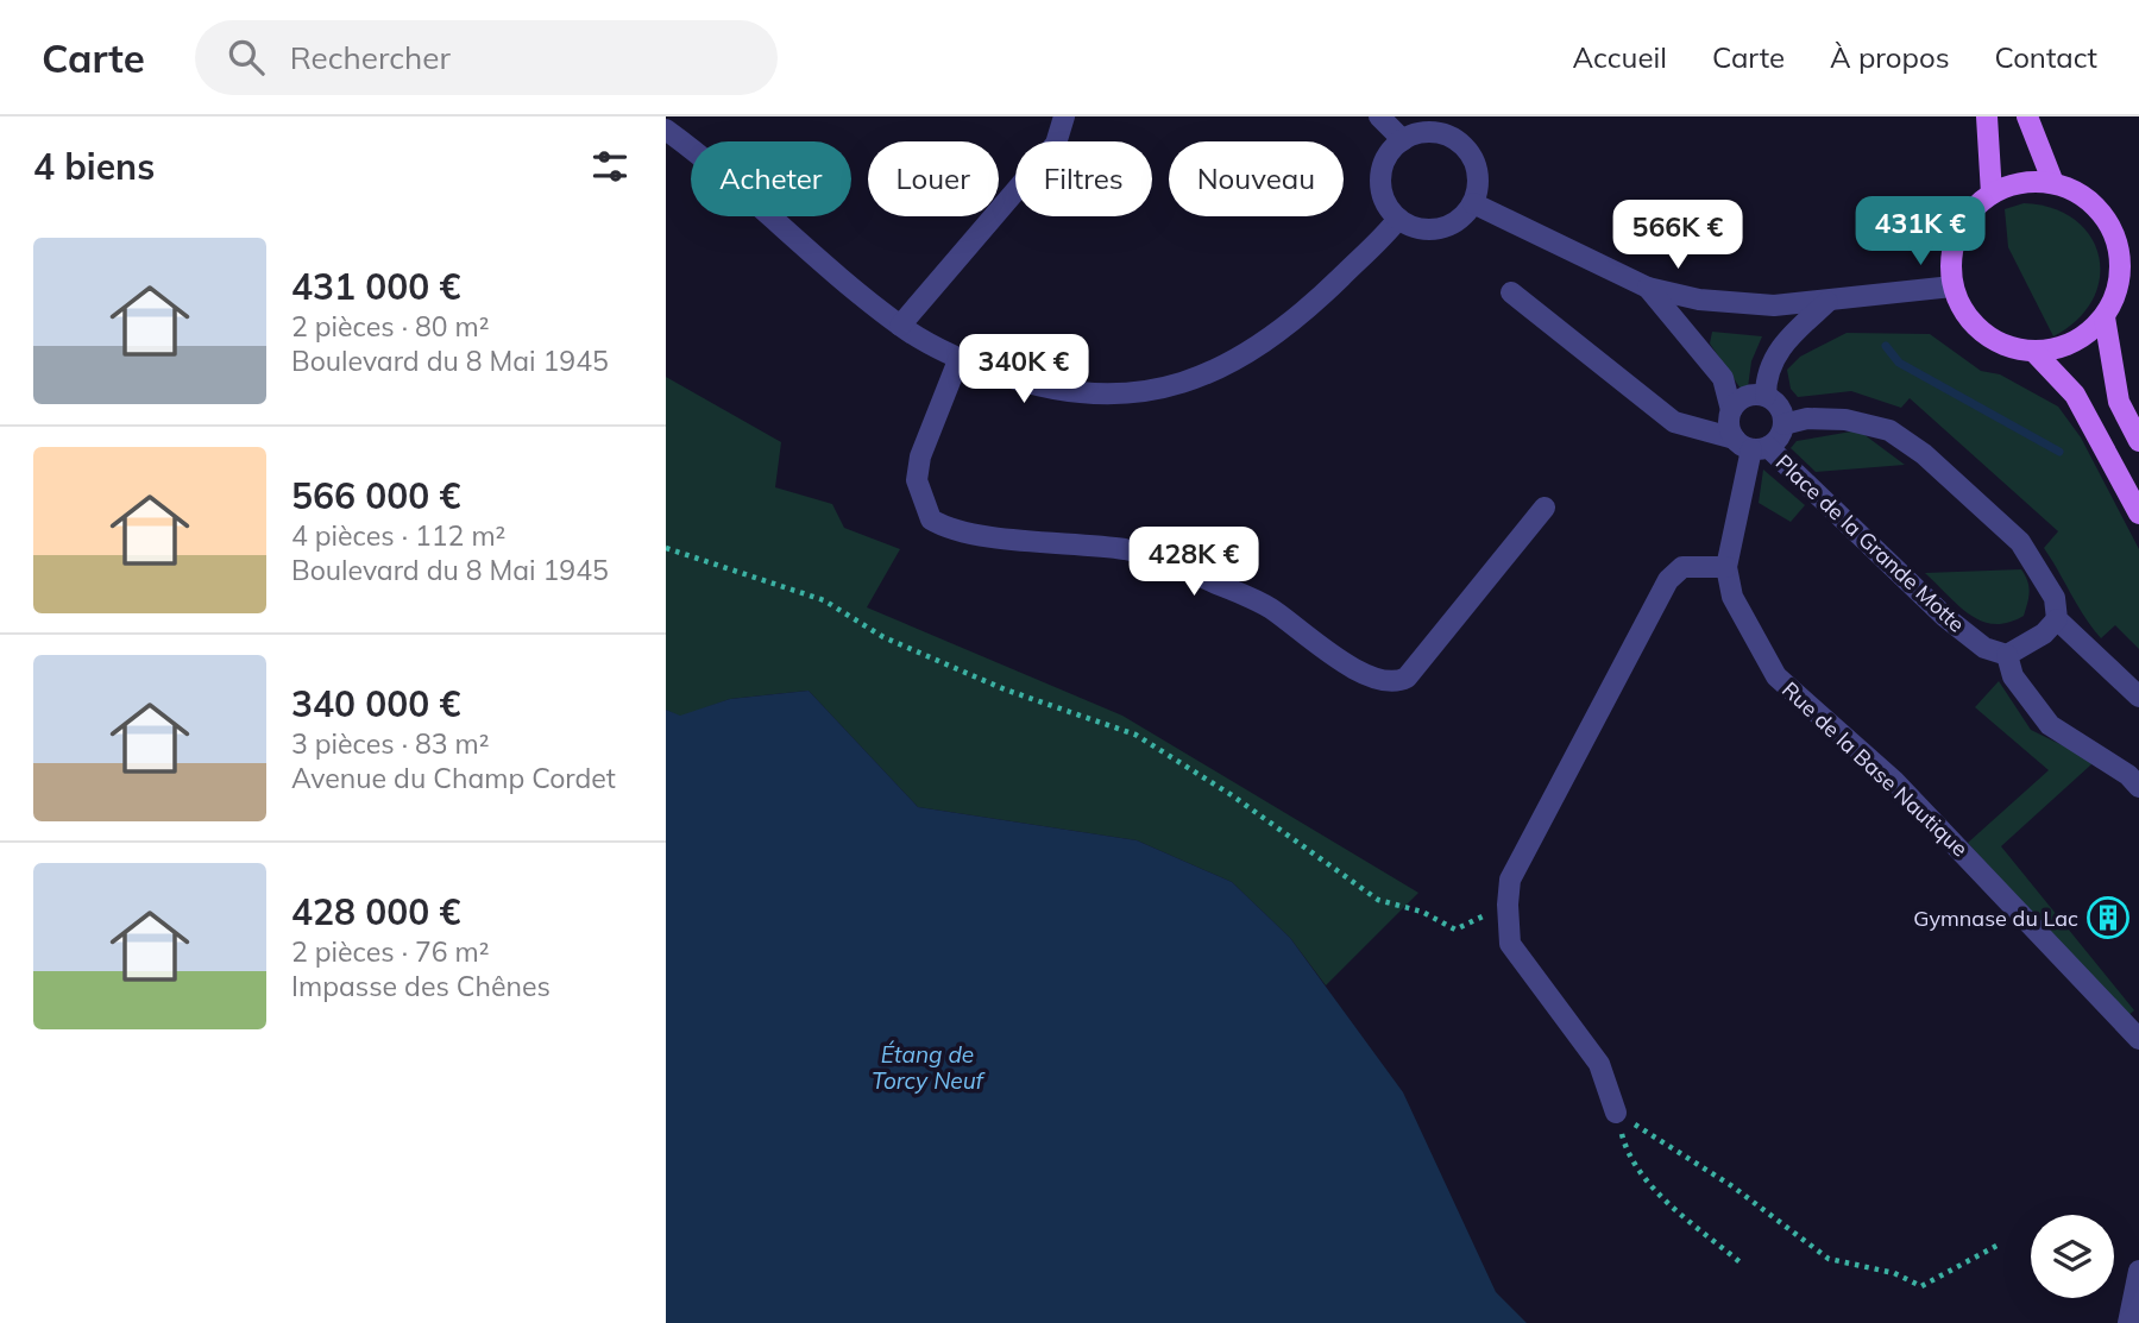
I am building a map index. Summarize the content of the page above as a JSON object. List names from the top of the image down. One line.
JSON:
{"streets":{"street":["Place de la Grande Motte","Rue de la Base Nautique"]},"crossings":[["Place de la Grande Motte","Rue de la Base Nautique"]],"water":["Étang de Torcy Neuf"],"places":{"building":["Gymnase du Lac"]},"page":{"header":"Carte","search":"Rechercher","nav":["Accueil","Carte","À propos","Contact"],"heading":"4 biens","chip":["Acheter","Louer","Filtres","Nouveau"],"price":["431K €","566K €","340K €","428K €"],"list":[{"name":"431 000 €","note":"2 pièces · 80 m² · Boulevard du 8 Mai 1945"},{"name":"566 000 €","note":"4 pièces · 112 m² · Boulevard du 8 Mai 1945"},{"name":"340 000 €","note":"3 pièces · 83 m² · Avenue du Champ Cordet"},{"name":"428 000 €","note":"2 pièces · 76 m² · Impasse des Chênes"}]}}
